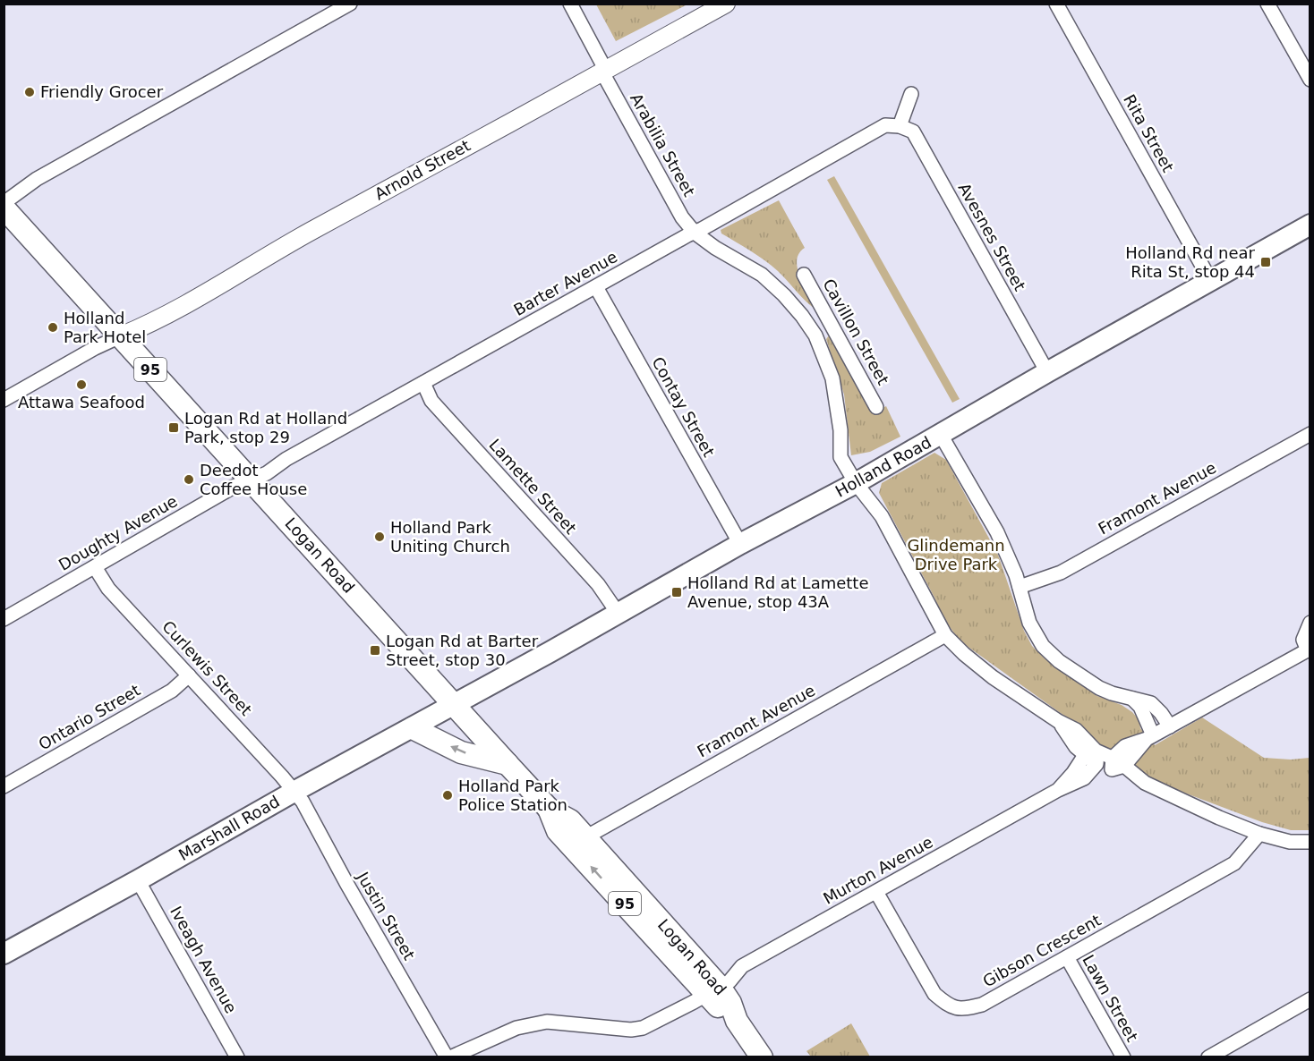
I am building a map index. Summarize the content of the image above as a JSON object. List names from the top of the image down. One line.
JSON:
{"streets":{"main road":["95","Holland Road","Logan Road","Marshall Road"],"street":["Rita Street","Arabilia Street","Arnold Street","Avesnes Street","Barter Avenue","Cavillon Street","Contay Street","Lamette Street","Framont Avenue","Doughty Avenue","Curlewis Street","Ontario Street","Murton Avenue","Justin Street","Gibson Crescent","Iveagh Avenue","Lawn Street"]},"crossings":[["Rita Street","Holland Road"],["Arabilia Street","Arnold Street"],["Arabilia Street","Barter Avenue"],["Arnold Street","Logan Road"],["Avesnes Street","Barter Avenue"],["Avesnes Street","Holland Road"],["Barter Avenue","Contay Street"],["Barter Avenue","Lamette Street"],["Barter Avenue","Doughty Avenue"],["Barter Avenue","Logan Road"],["Contay Street","Holland Road"],["Holland Road","Lamette Street"],["Holland Road","Logan Road"],["Holland Road","Marshall Road"],["Framont Avenue","Logan Road"],["Doughty Avenue","Logan Road"],["Doughty Avenue","Curlewis Street"],["Logan Road","Marshall Road"],["Logan Road","Murton Avenue"],["Curlewis Street","Ontario Street"],["Curlewis Street","Marshall Road"],["Curlewis Street","Justin Street"],["Marshall Road","Justin Street"],["Marshall Road","Iveagh Avenue"],["Murton Avenue","Justin Street"],["Murton Avenue","Gibson Crescent"],["Gibson Crescent","Lawn Street"]],"parks":["Glindemann Drive Park"],"places":{"other":["Friendly Grocer","Holland Park Hotel","Attawa Seafood","Deedot Coffee House","Holland Park Uniting Church","Holland Park Police Station"],"transit":["Holland Rd near Rita St, stop 44","Logan Rd at Holland Park, stop 29","Holland Rd at Lamette Avenue, stop 43A","Logan Rd at Barter Street, stop 30"]}}
